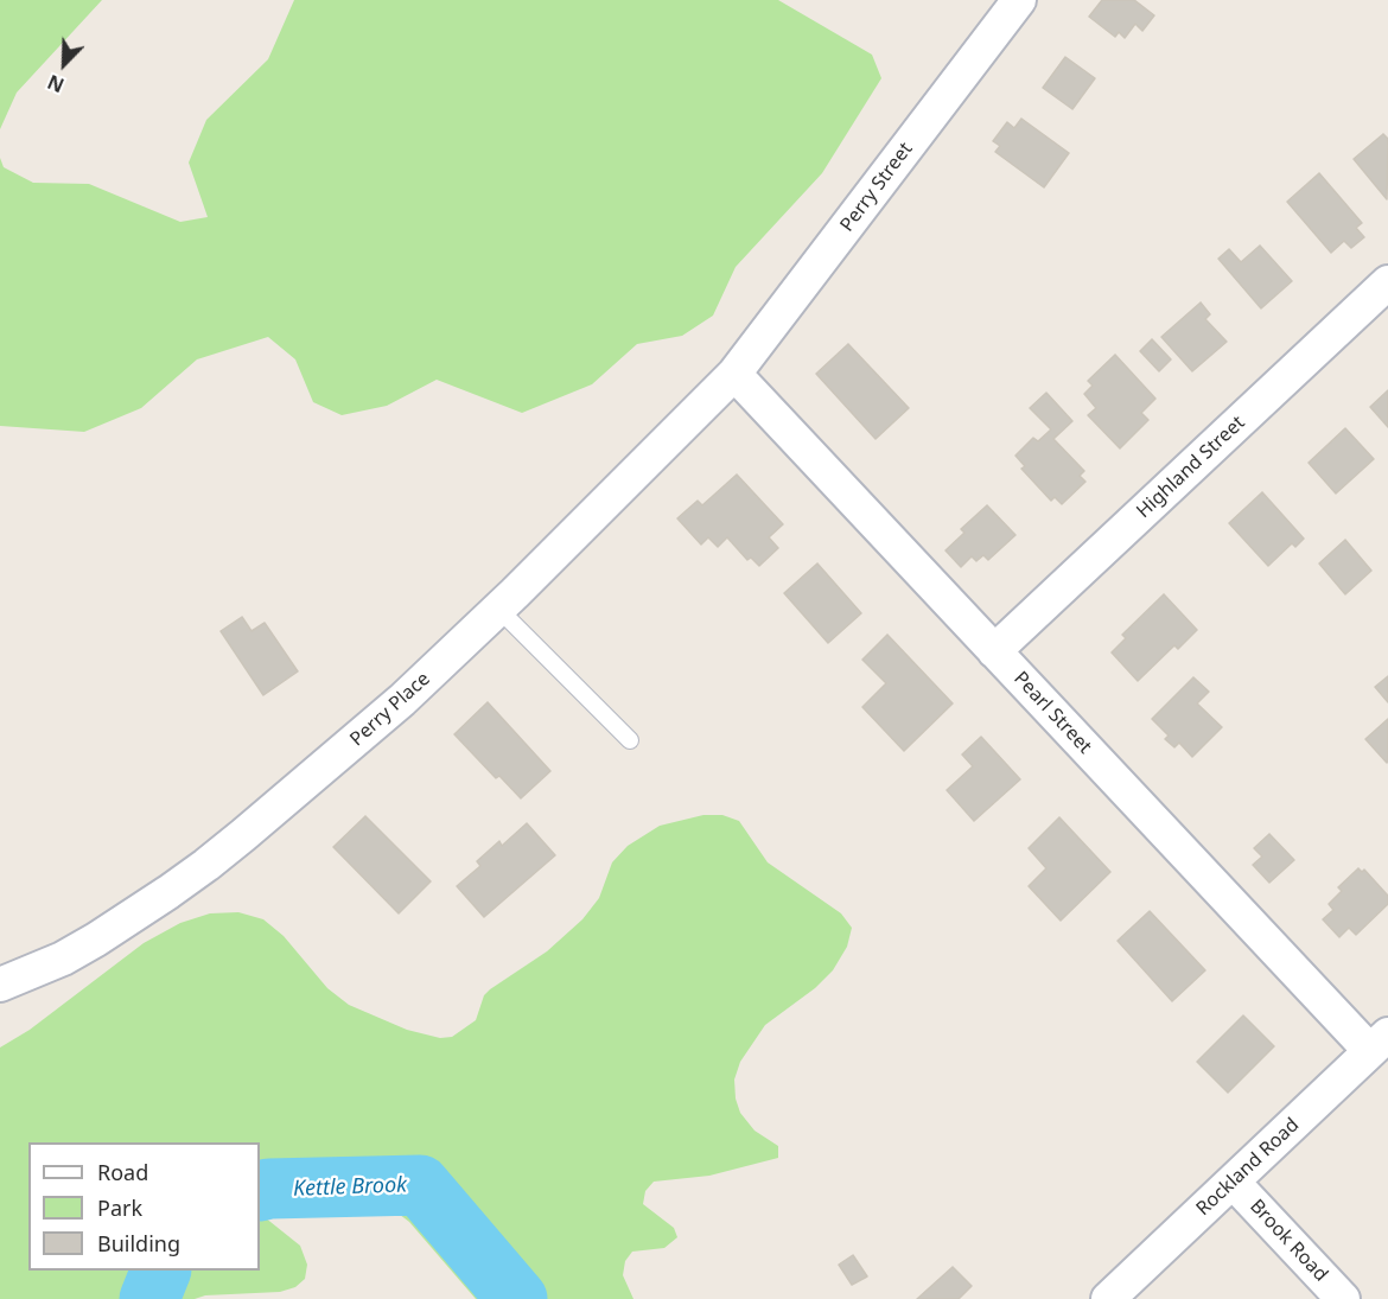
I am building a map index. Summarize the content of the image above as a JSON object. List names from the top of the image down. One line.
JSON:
{"streets":{"street":["Perry Street","Highland Street","Perry Place","Pearl Street","Rockland Road","Brook Road"]},"crossings":[["Perry Street","Perry Place"],["Perry Street","Pearl Street"],["Highland Street","Pearl Street"],["Perry Place","Pearl Street"],["Pearl Street","Rockland Road"],["Rockland Road","Brook Road"]],"water":["Kettle Brook"],"legend":["Road","Park","Building"],"north":"bottom left"}
